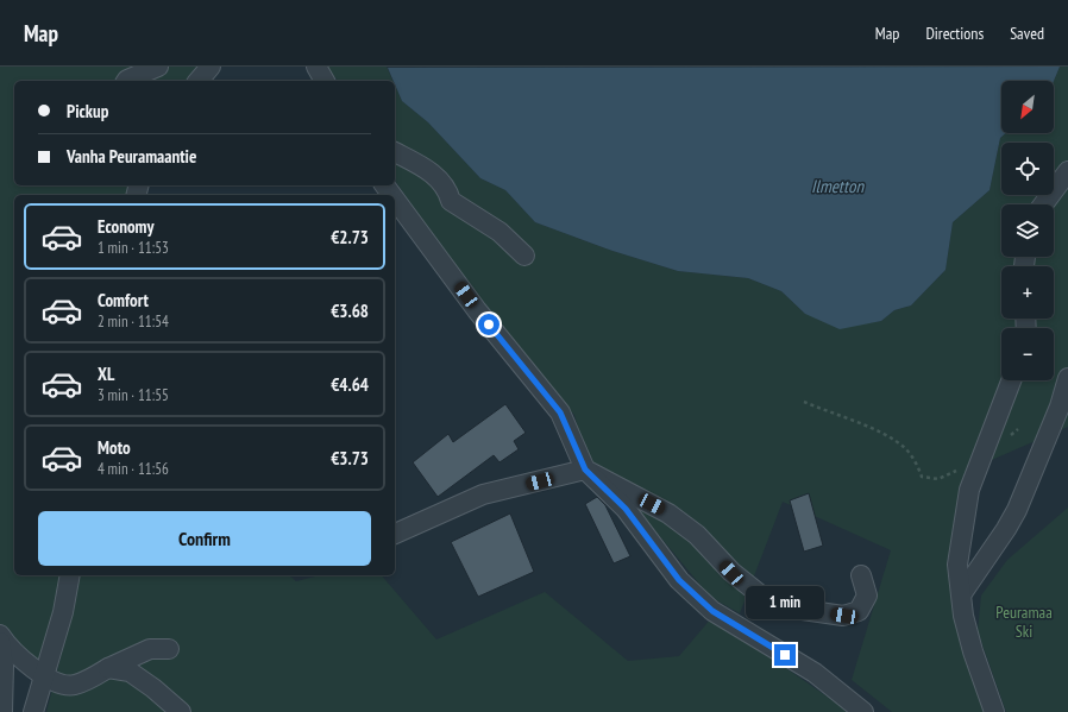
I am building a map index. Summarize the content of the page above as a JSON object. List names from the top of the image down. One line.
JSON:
{"water":["Ilmetton"],"parks":["Peuramaa Ski"],"north":"bottom left","page":{"header":"Map","nav":["Map","Directions","Saved"],"map_buttons":["+","−"],"banner":["Pickup","Vanha Peuramaantie"],"list":[{"name":"Economy","note":"1 min · 11:53","value":"€2.73"},{"name":"Comfort","note":"2 min · 11:54","value":"€3.68"},{"name":"XL","note":"3 min · 11:55","value":"€4.64"},{"name":"Moto","note":"4 min · 11:56","value":"€3.73"}],"buttons":"Confirm","bubble":"1 min"}}
